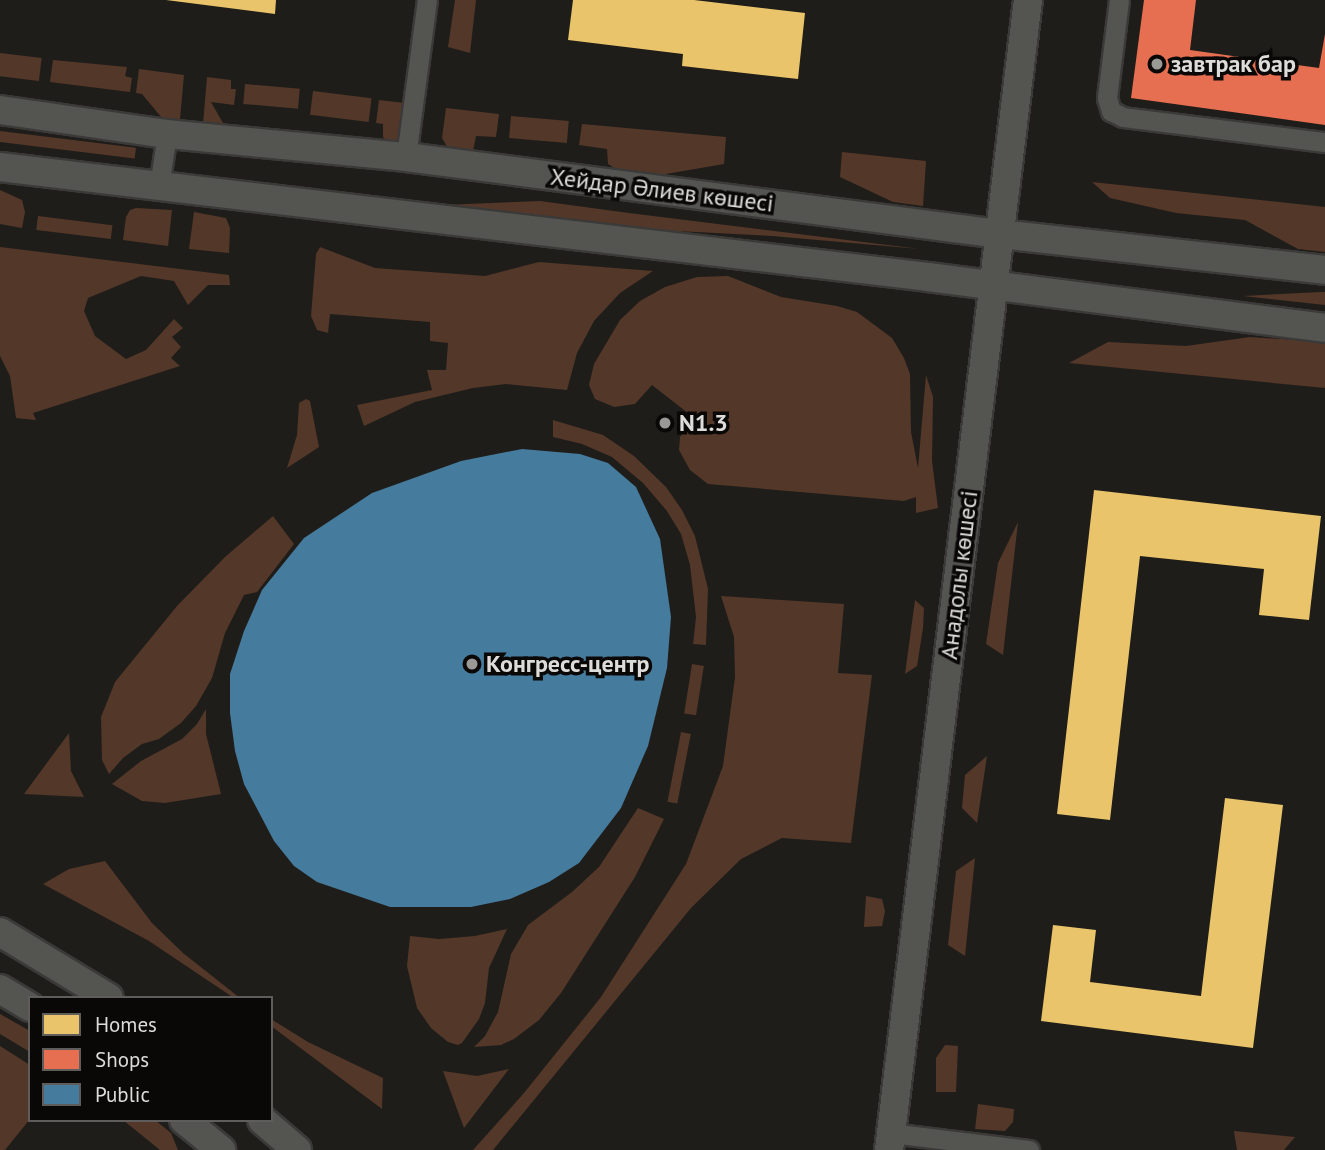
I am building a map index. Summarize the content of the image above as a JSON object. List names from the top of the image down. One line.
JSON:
{"streets":{"street":["Хейдар Әлиев көшесі","Анадолы көшесі"]},"crossings":[["Хейдар Әлиев көшесі","Анадолы көшесі"]],"places":["завтрак бар","N1.3","Конгресс-центр"],"legend":["Homes","Shops","Public"]}
